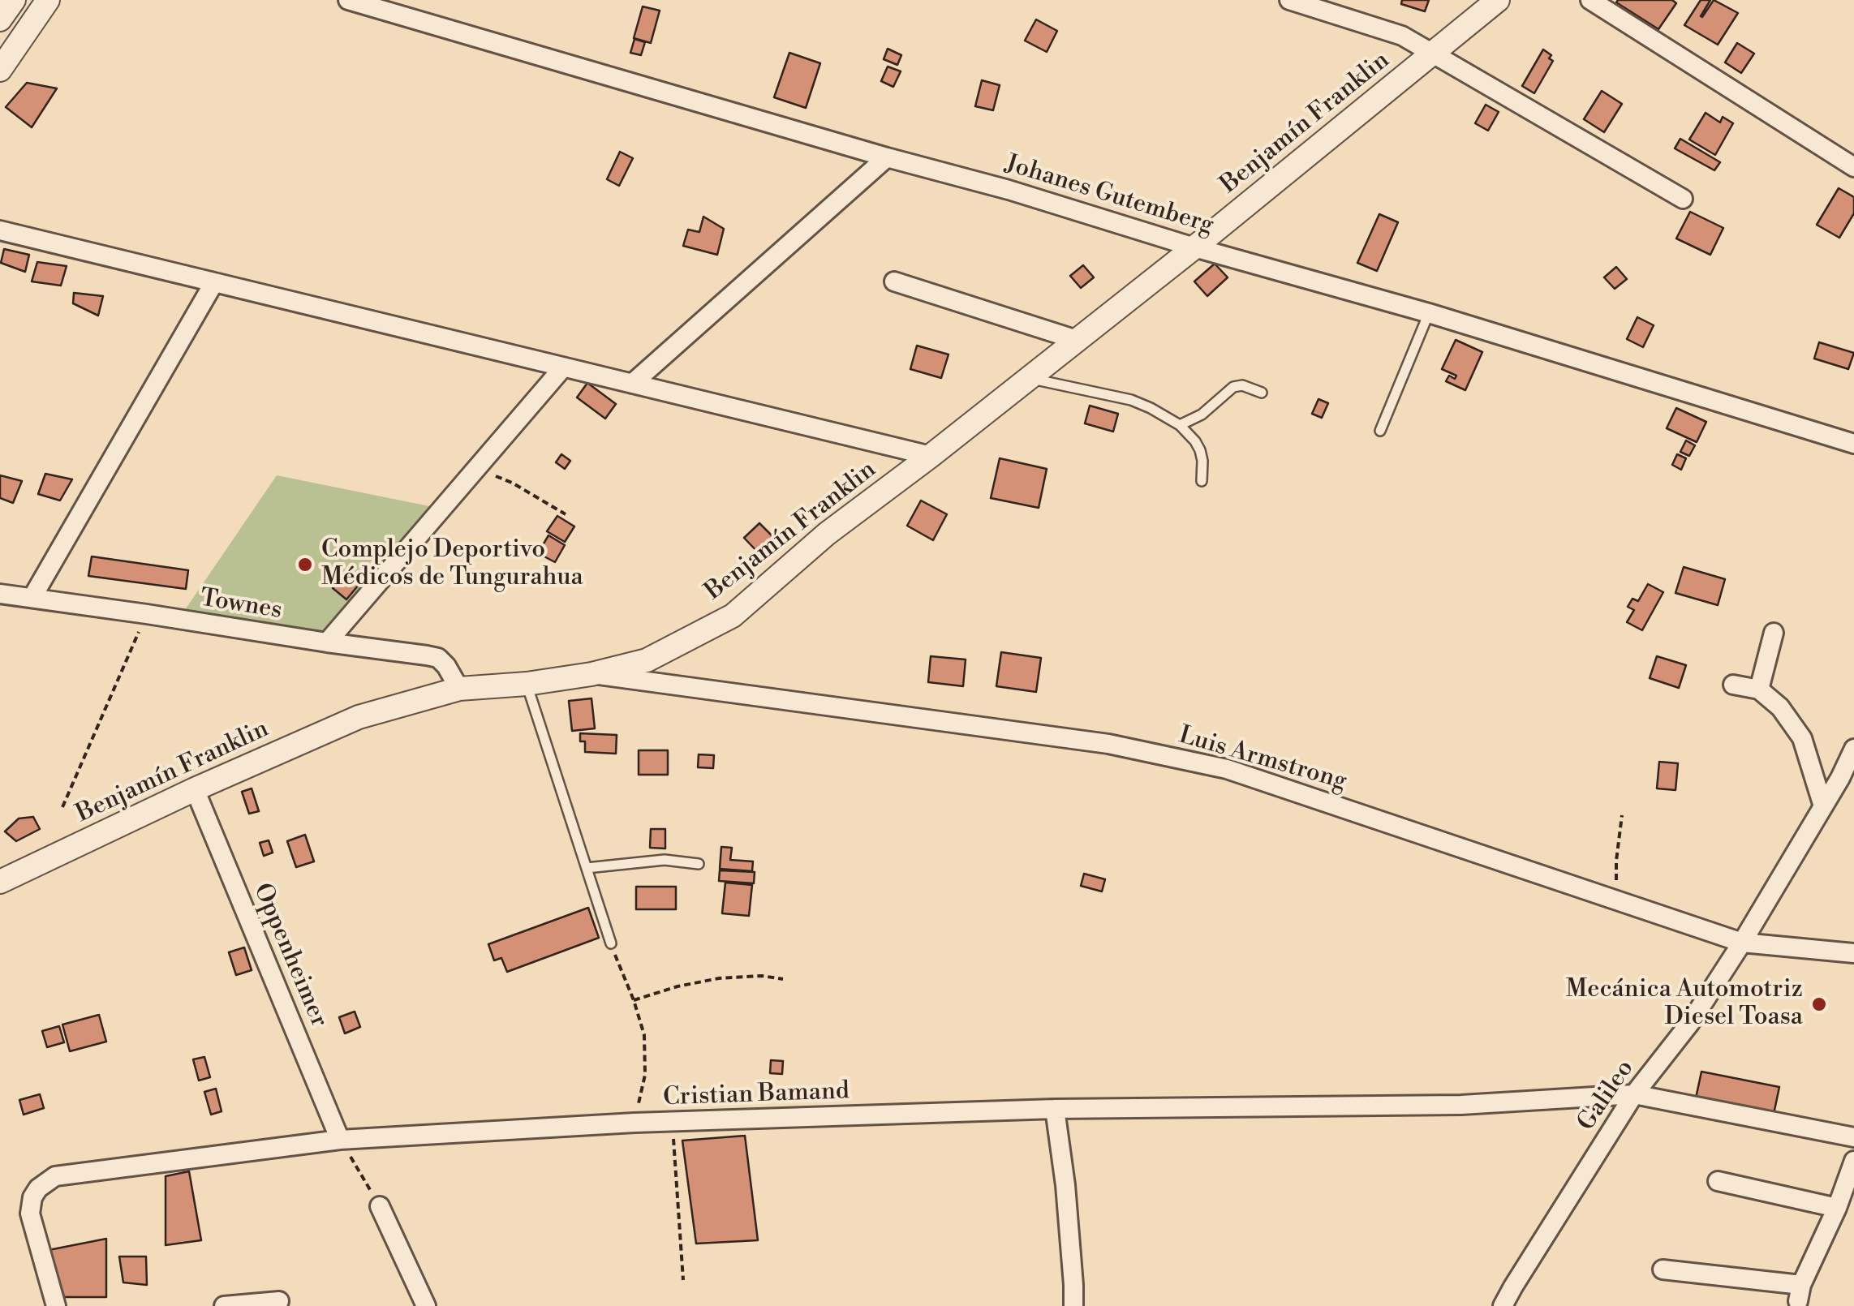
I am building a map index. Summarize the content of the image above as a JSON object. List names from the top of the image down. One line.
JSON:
{"streets":{"street":["Benjamín Franklin","Johanes Gutemberg","Townes","Luis Armstrong","Oppenheimer","Cristian Bamand","Galileo"]},"crossings":[["Benjamín Franklin","Johanes Gutemberg"],["Benjamín Franklin","Townes"],["Benjamín Franklin","Luis Armstrong"],["Benjamín Franklin","Oppenheimer"],["Luis Armstrong","Galileo"],["Oppenheimer","Cristian Bamand"],["Cristian Bamand","Galileo"]],"places":["Complejo Deportivo Médicos de Tungurahua","Mecánica Automotriz Diesel Toasa"]}
